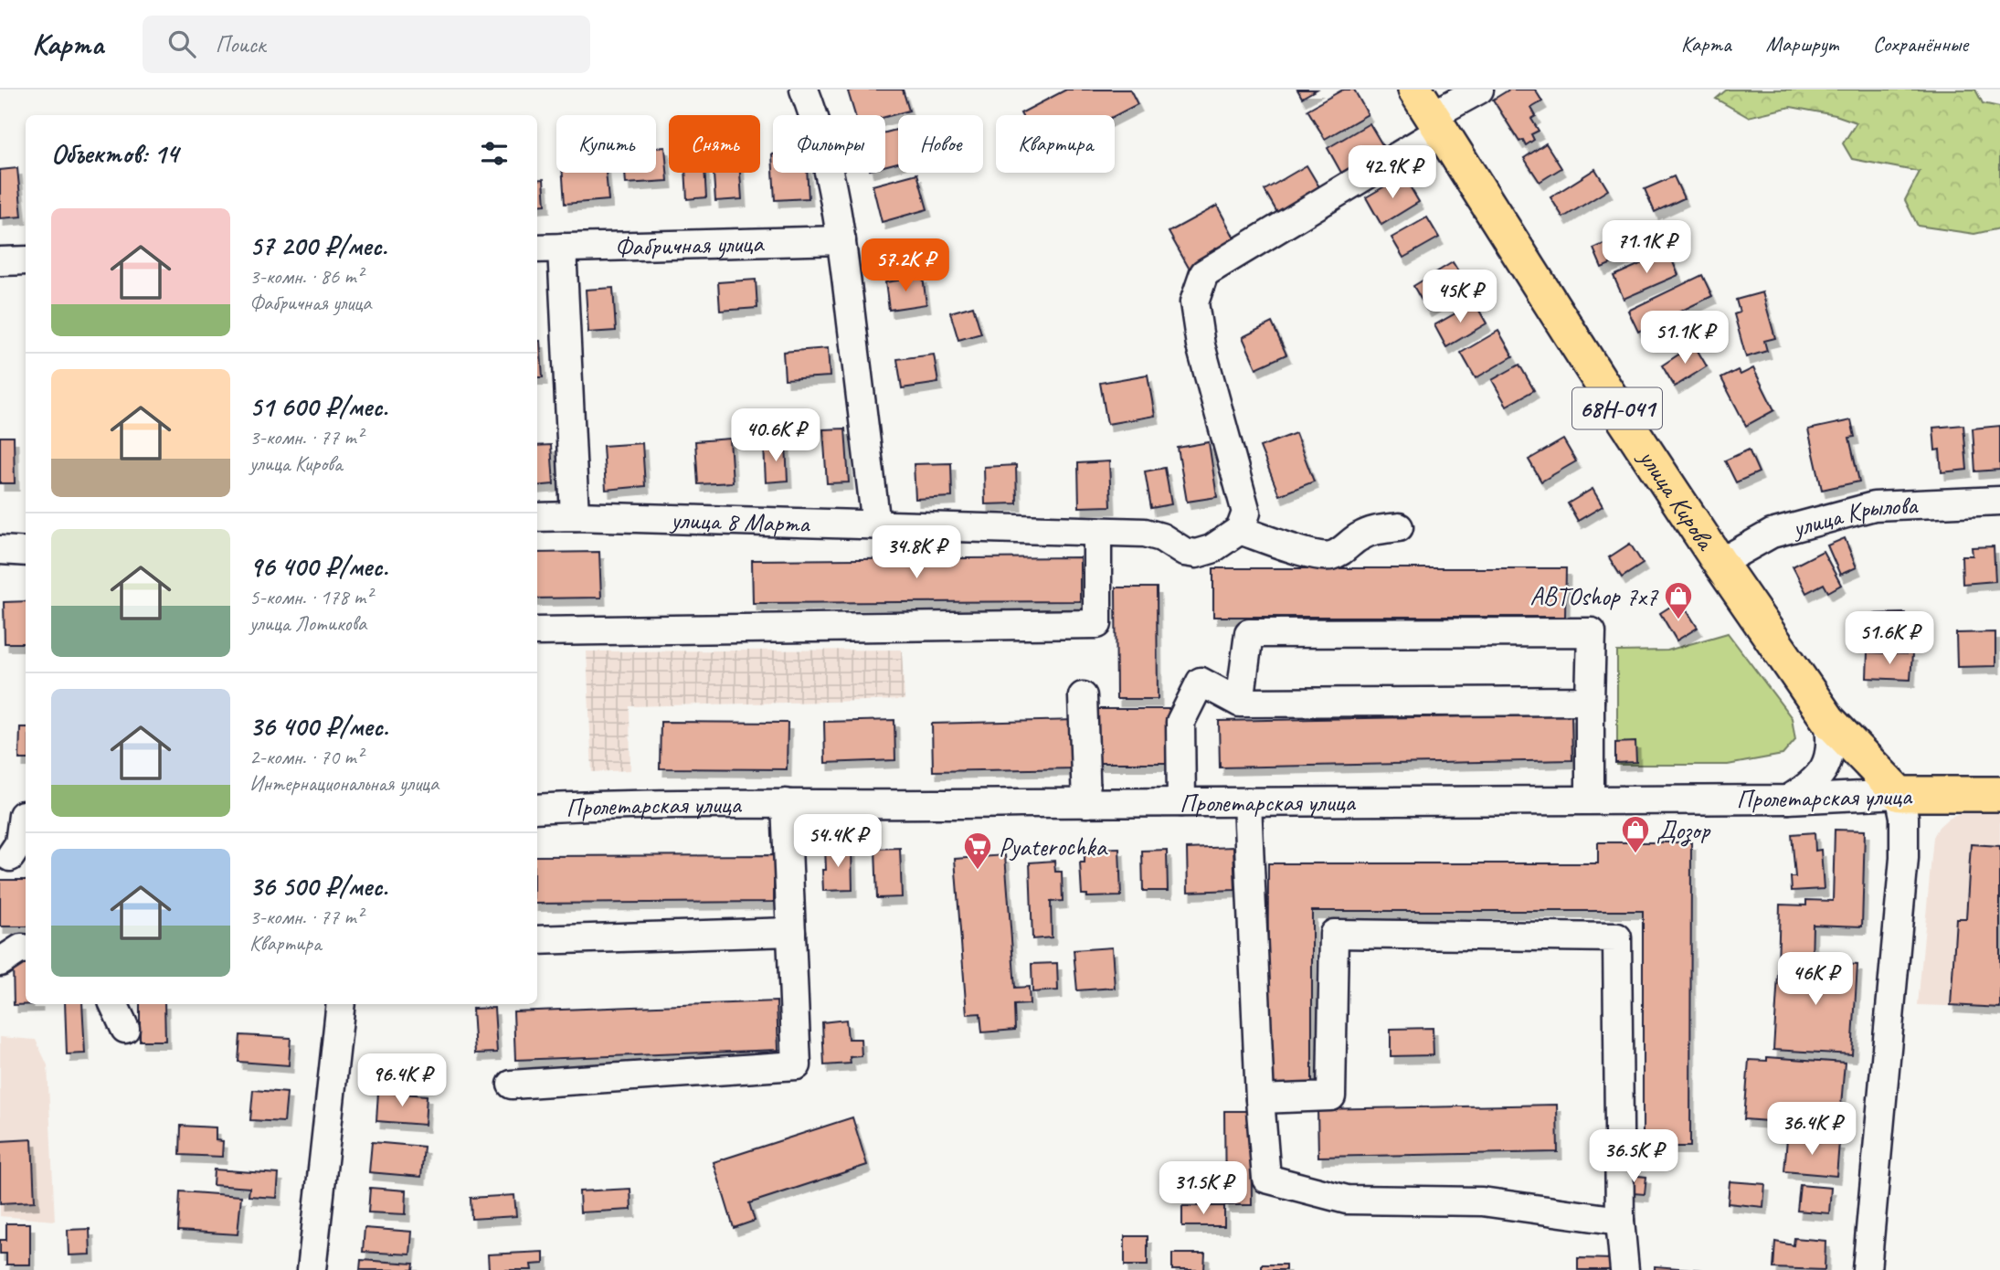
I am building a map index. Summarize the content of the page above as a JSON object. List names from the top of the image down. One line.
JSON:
{"streets":{"main road":["68Н-041","улица Кирова","Пролетарская улица"],"street":["Фабричная улица","улица Крылова","улица 8 Марта"]},"crossings":[["улица Кирова","улица Крылова"],["улица Кирова","Пролетарская улица"]],"places":{"shop":["АВТОshop 7x7","Дозор"],"supermarket":["Pyaterochka"]},"page":{"header":"Карта","search":"Поиск","nav":["Карта","Маршрут","Сохранённые"],"chip":["Купить","Снять","Фильтры","Новое","Квартира"],"heading":"Объектов: 14","price":["42.9K ₽","71.1K ₽","57.2K ₽","45K ₽","51.1K ₽","40.6K ₽","34.8K ₽","51.6K ₽","54.4K ₽","46K ₽","96.4K ₽","36.4K ₽","36.5K ₽","31.5K ₽"],"list":[{"name":"57 200 ₽/мес.","note":"3-комн. · 86 m² · Фабричная улица"},{"name":"51 600 ₽/мес.","note":"3-комн. · 77 m² · улица Кирова"},{"name":"96 400 ₽/мес.","note":"5-комн. · 178 m² · улица Лотикова"},{"name":"36 400 ₽/мес.","note":"2-комн. · 70 m² · Интернациональная улица"},{"name":"36 500 ₽/мес.","note":"3-комн. · 77 m² · Квартира"}]}}
